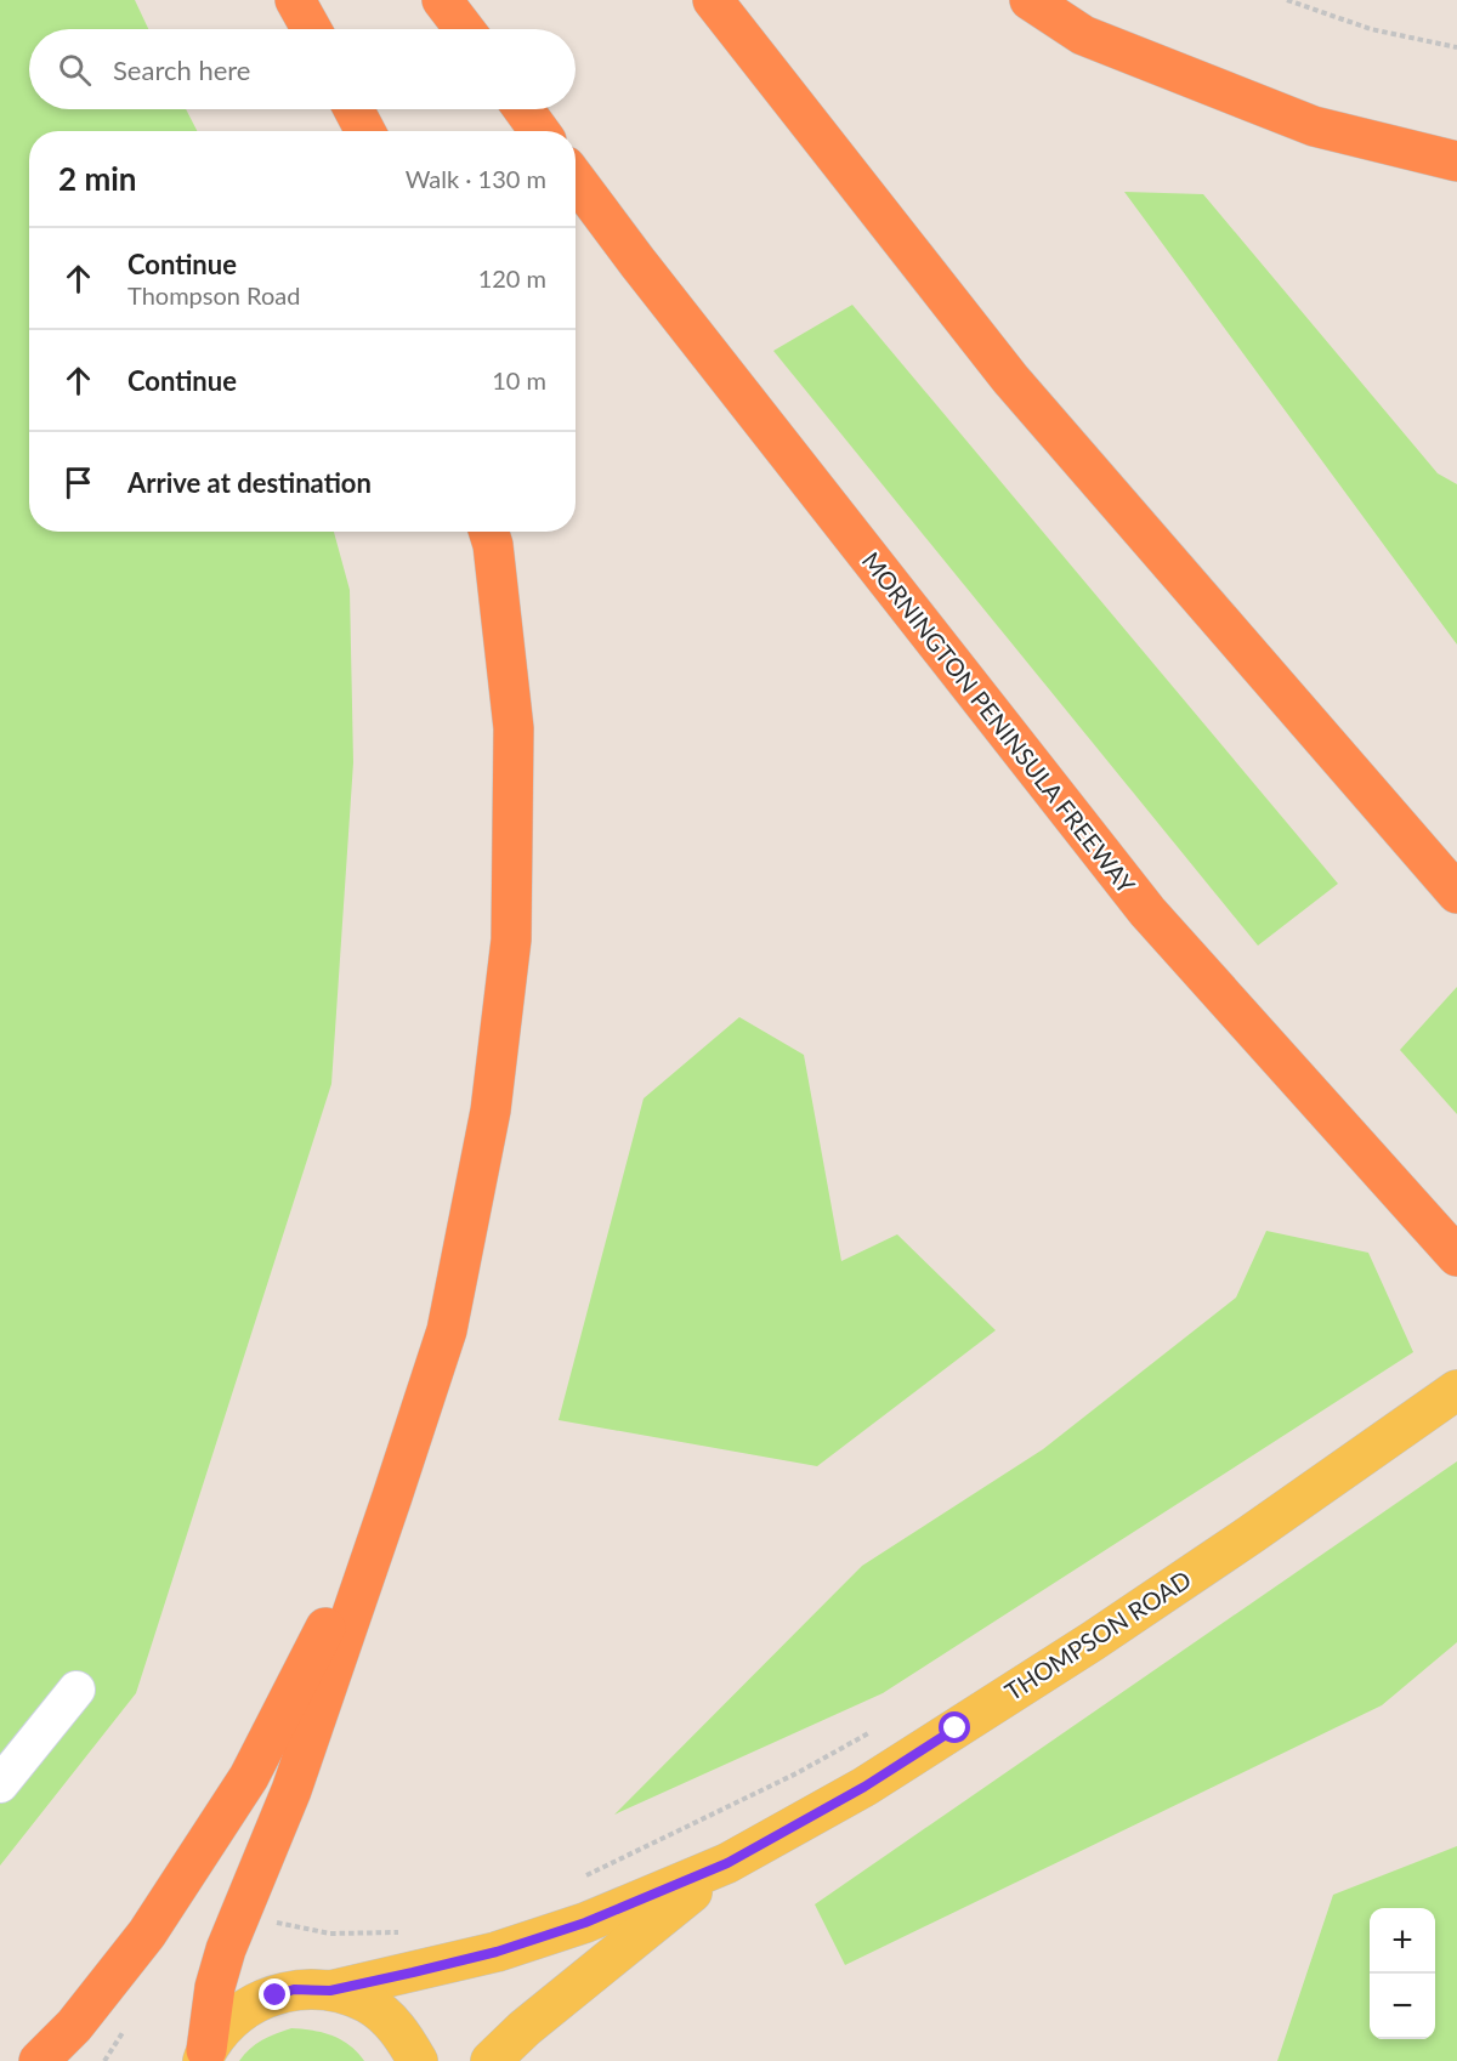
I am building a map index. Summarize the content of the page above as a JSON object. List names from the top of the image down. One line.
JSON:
{"streets":{"highway":["MORNINGTON PENINSULA FREEWAY"],"main road":["THOMPSON ROAD"]},"page":{"search":"Search here","heading":["2 min","Walk · 130 m"],"list":[["Continue","Thompson Road","120 m"],["Continue","10 m"],"Arrive at destination"],"map_buttons":["+","−"]}}
